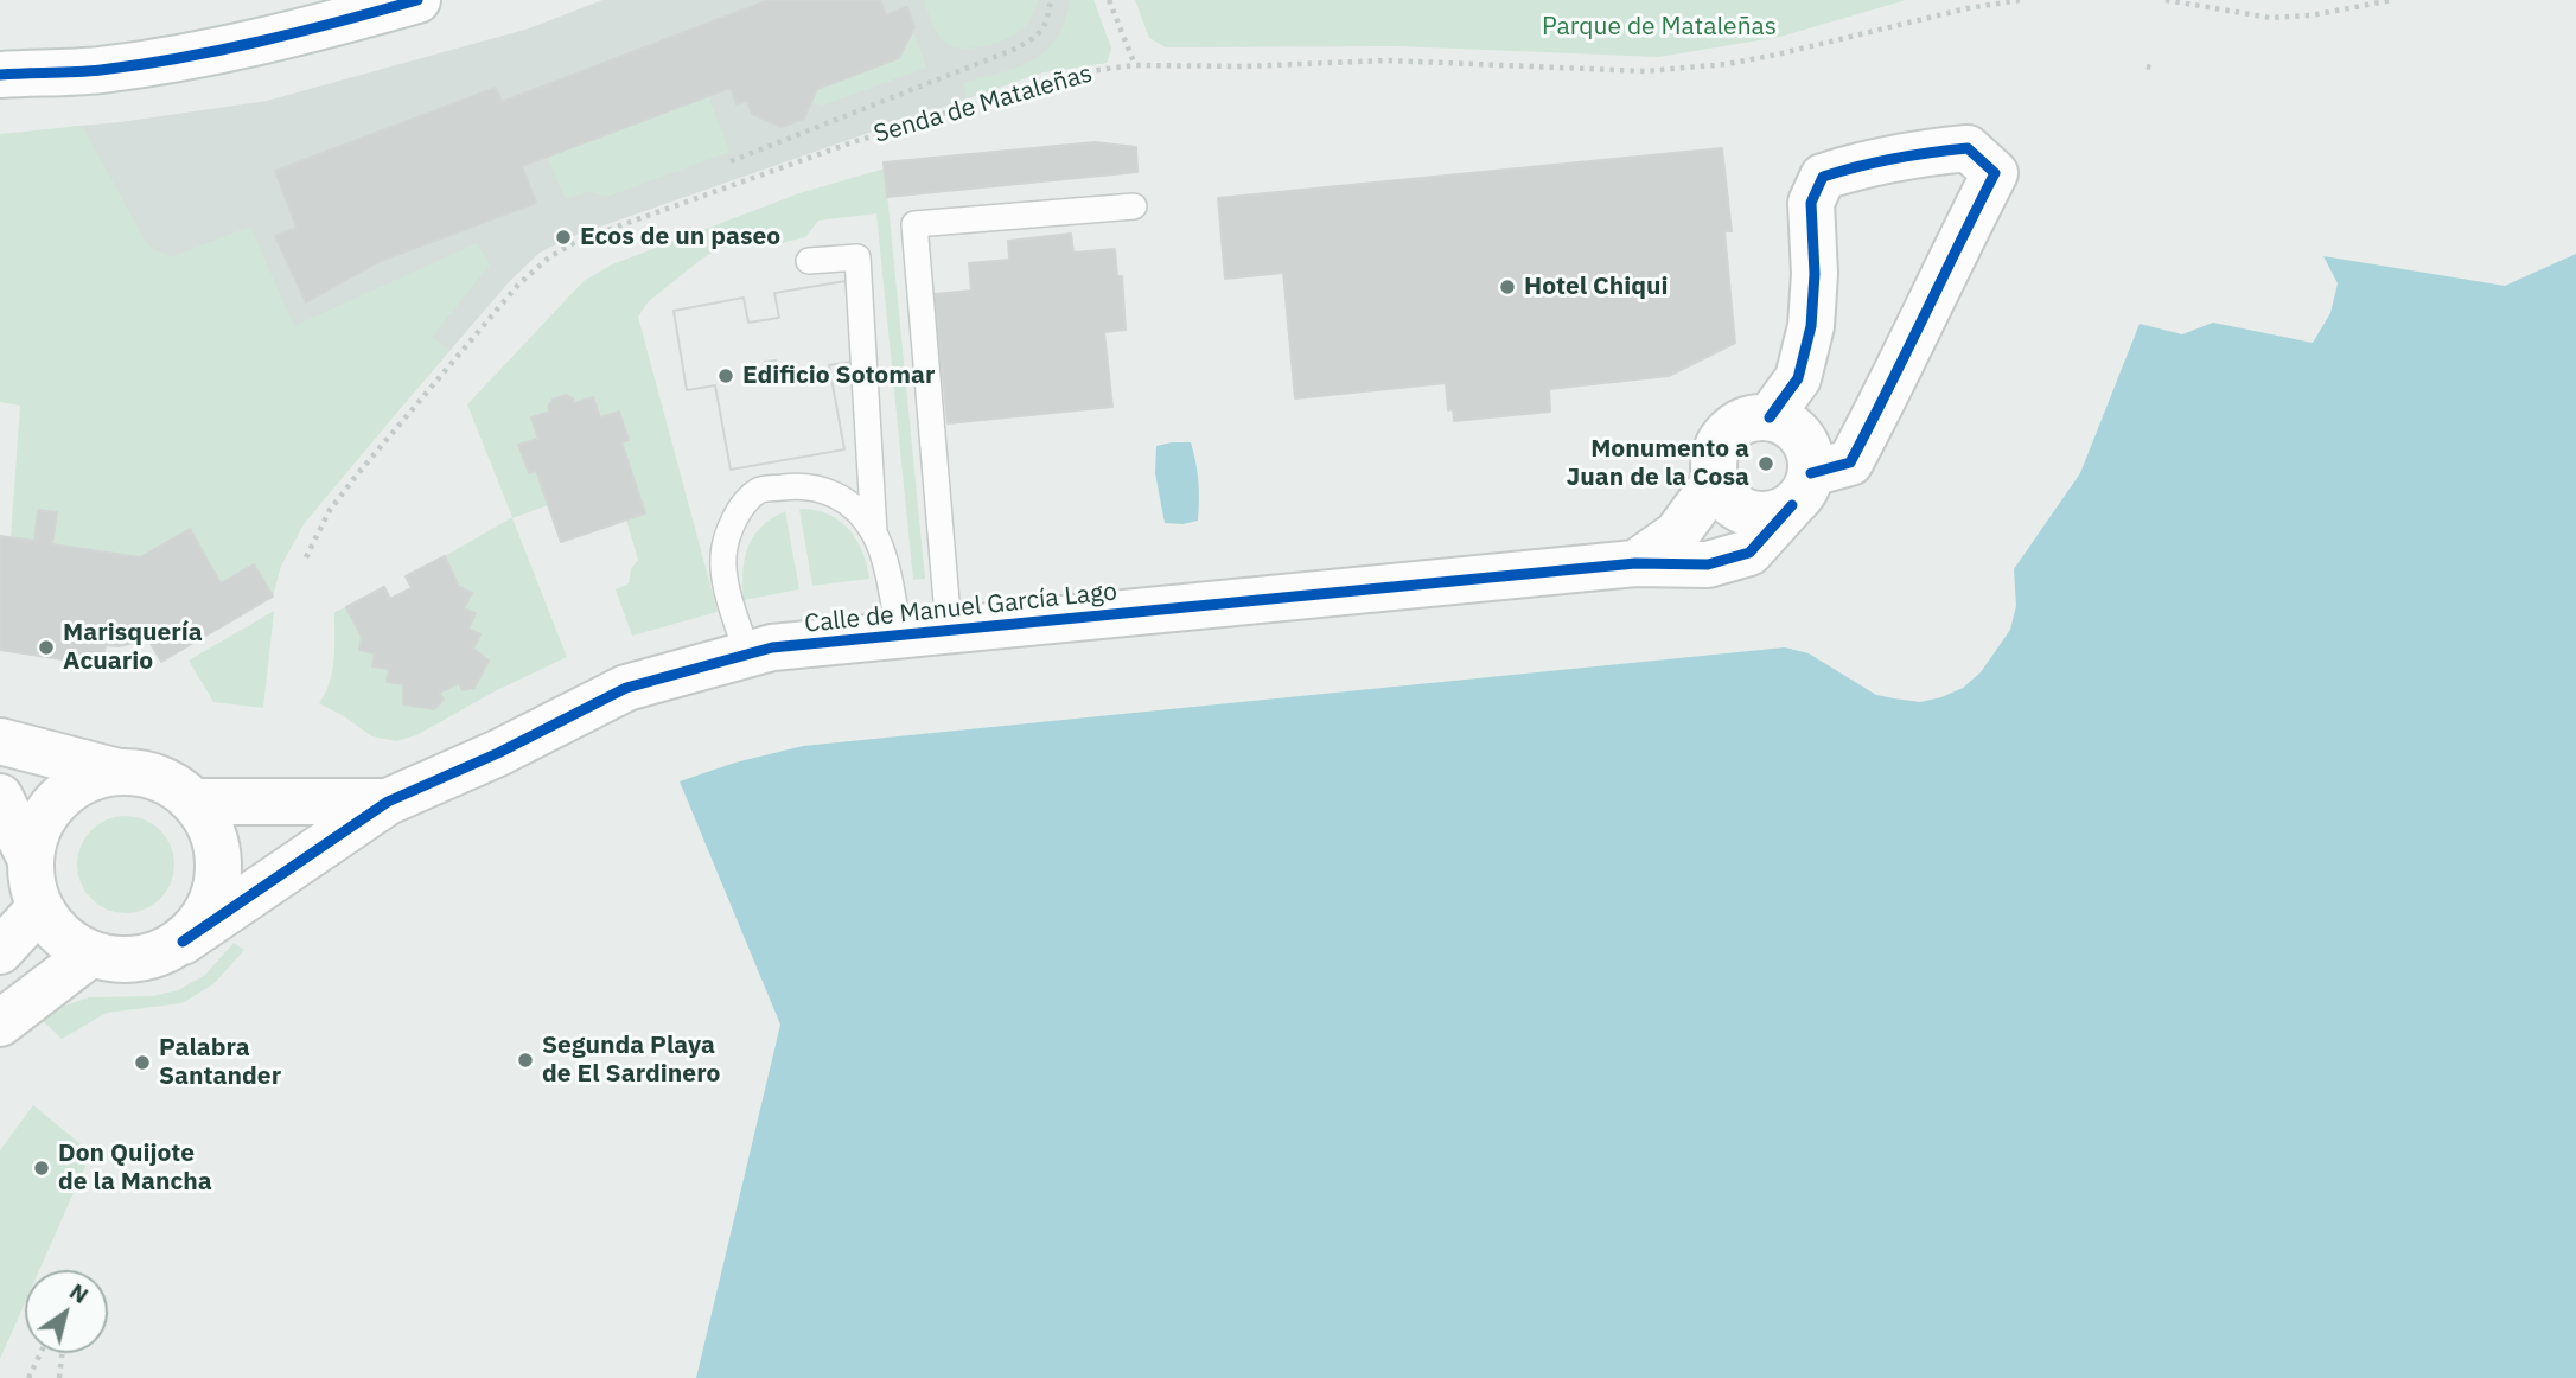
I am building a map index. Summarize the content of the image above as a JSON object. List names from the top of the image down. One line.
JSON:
{"streets":{"street":["Calle de Manuel García Lago"],"path":["Senda de Mataleñas"]},"parks":["Parque de Mataleñas"],"places":["Ecos de un paseo","Hotel Chiqui","Edificio Sotomar","Monumento a Juan de la Cosa","Marisquería Acuario","Segunda Playa de El Sardinero","Palabra Santander","Don Quijote de la Mancha"],"north":"top right"}
